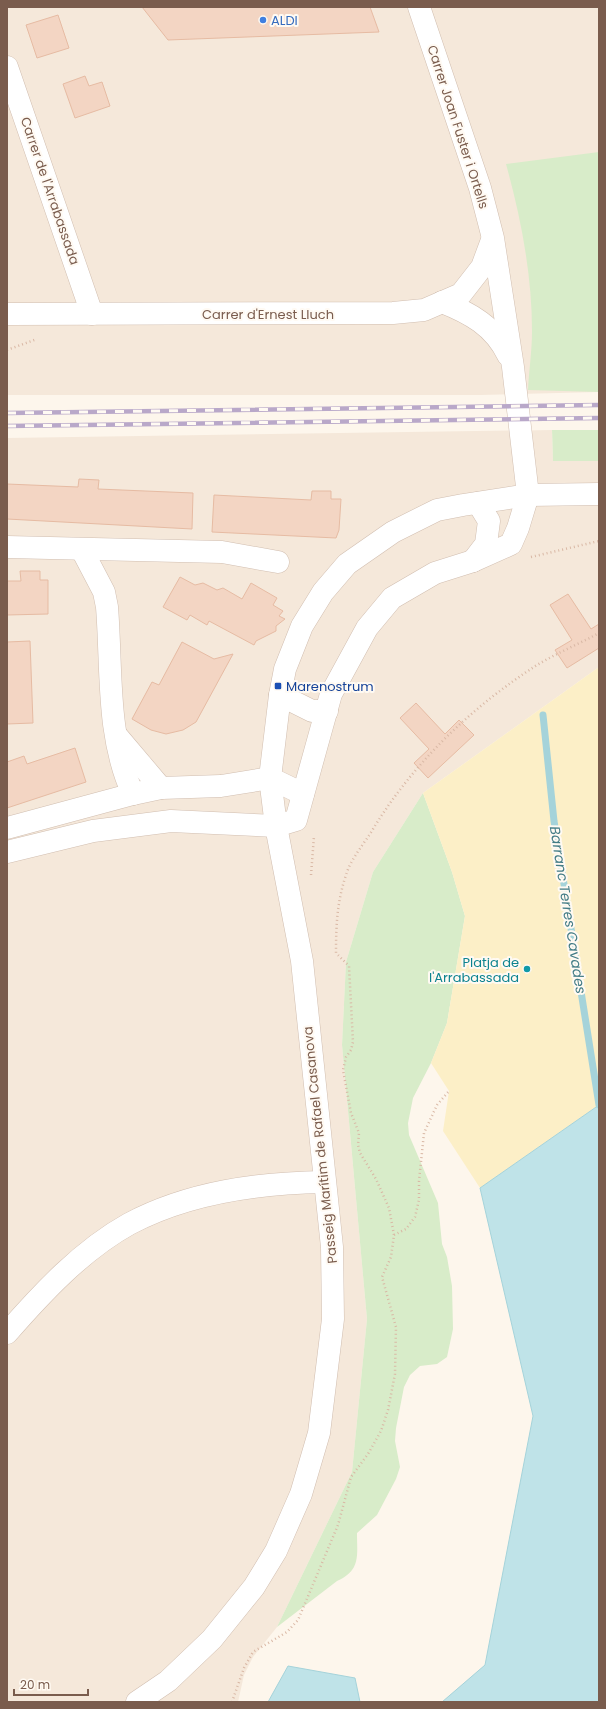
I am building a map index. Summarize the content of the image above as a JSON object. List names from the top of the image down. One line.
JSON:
{"streets":{"street":["Carrer Joan Fuster i Ortells","Carrer de l'Arrabassada","Carrer d'Ernest Lluch","Passeig Marítim de Rafael Casanova"]},"crossings":[["Carrer Joan Fuster i Ortells","Carrer d'Ernest Lluch"],["Carrer Joan Fuster i Ortells","Passeig Marítim de Rafael Casanova"],["Carrer de l'Arrabassada","Carrer d'Ernest Lluch"]],"water":["Barranc Terres Cavades"],"places":{"other":["ALDI","Platja de l'Arrabassada"],"transit":["Marenostrum"]},"scale_bar":"20 m"}
